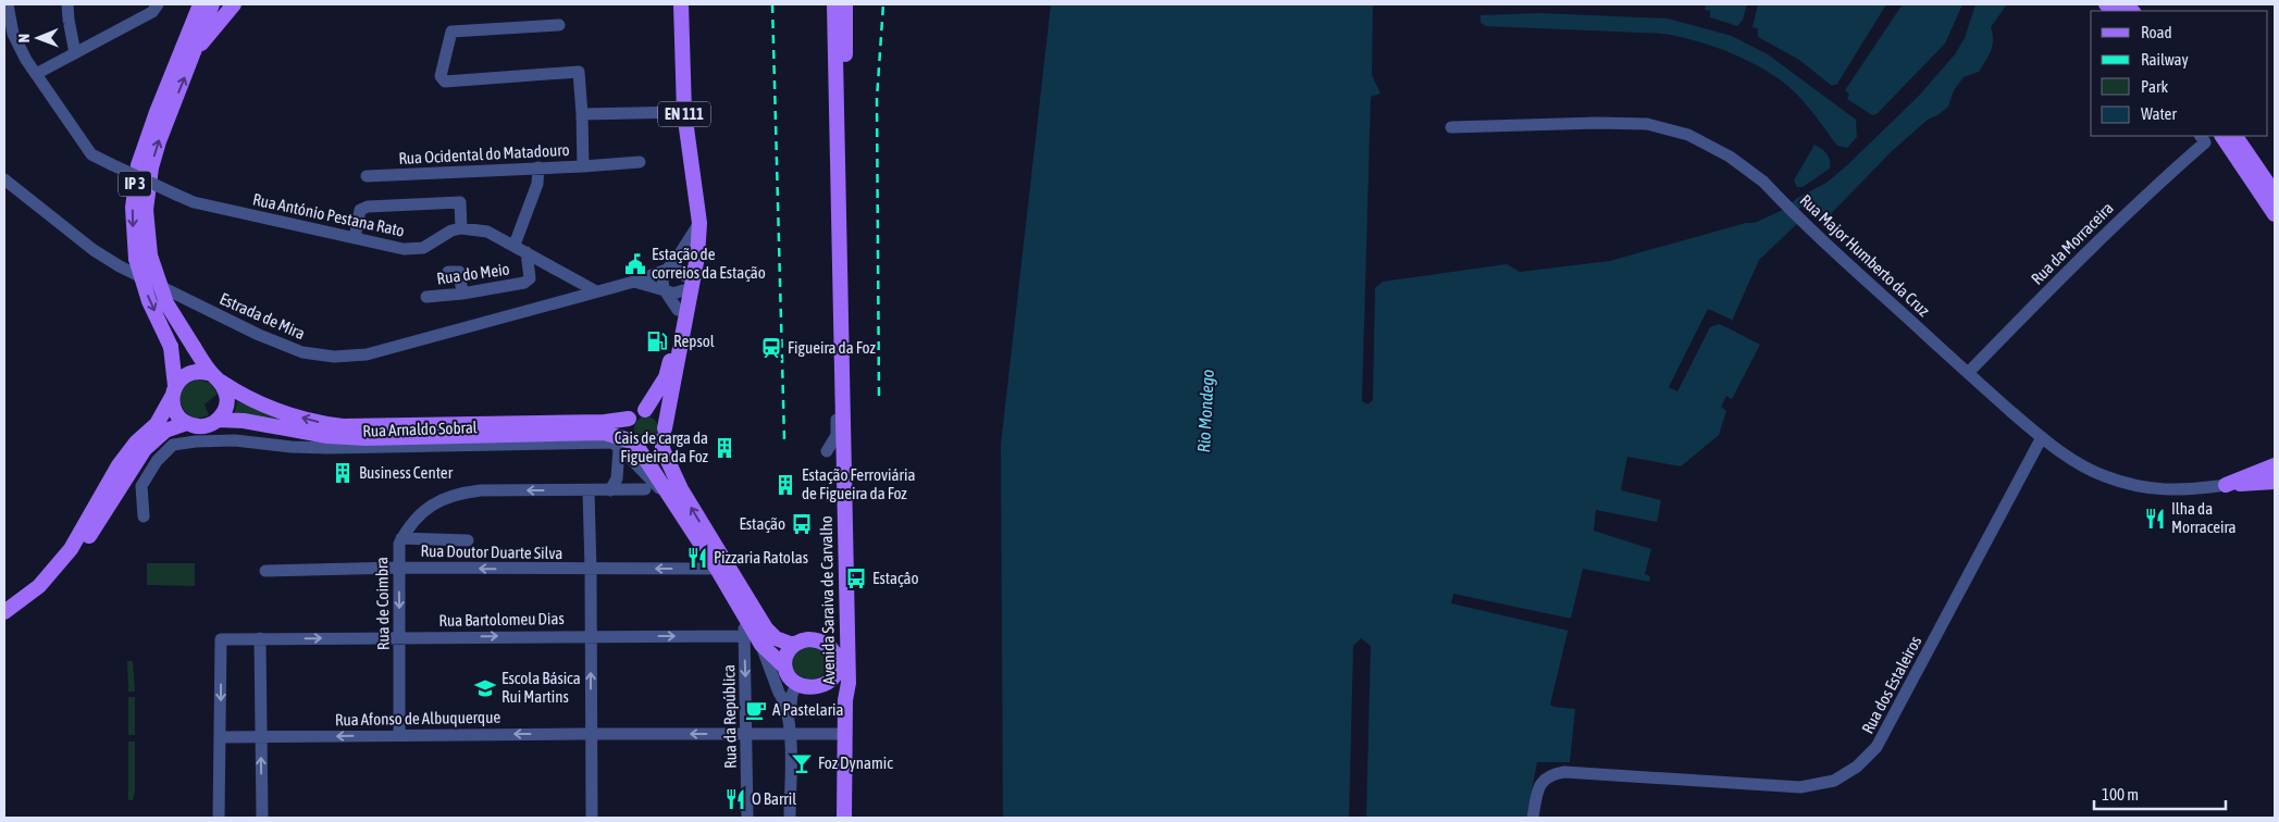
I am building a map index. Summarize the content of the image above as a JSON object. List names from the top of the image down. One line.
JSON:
{"streets":{"main road":["EN 111","IP 3","Avenida Saraiva de Carvalho"],"street":["Rua Ocidental do Matadouro","Rua António Pestana Rato","Rua da Morraceira","Rua Major Humberto da Cruz","Rua do Meio","Estrada de Mira","Rua Arnaldo Sobral","Rua Doutor Duarte Silva","Rua de Coimbra","Rua Bartolomeu Dias","Rua dos Estaleiros","Rua da República","Rua Afonso de Albuquerque"]},"crossings":[["EN 111","Estrada de Mira"],["EN 111","Rua Arnaldo Sobral"],["IP 3","Rua Arnaldo Sobral"],["Rua da Morraceira","Rua Major Humberto da Cruz"],["Rua Major Humberto da Cruz","Rua dos Estaleiros"],["Rua Doutor Duarte Silva","Rua de Coimbra"],["Avenida Saraiva de Carvalho","Rua Afonso de Albuquerque"],["Rua de Coimbra","Rua Bartolomeu Dias"],["Rua de Coimbra","Rua Afonso de Albuquerque"],["Rua Bartolomeu Dias","Rua da República"],["Rua Bartolomeu Dias","Rua Afonso de Albuquerque"],["Rua da República","Rua Afonso de Albuquerque"]],"one_way":["Rua Doutor Duarte Silva","Rua Afonso de Albuquerque"],"water":["Rio Mondego"],"places":{"public building":["Estação de correios da Estação"],"fuel station":["Repsol"],"station":["Figueira da Foz"],"building":["Cais de carga da Figueira da Foz","Business Center","Estação Ferroviária de Figueira da Foz"],"restaurant":["Ilha da Morraceira","Pizzaria Ratolas","O Barril"],"bus stop":["Estação","Estaçâo"],"school or university":["Escola Básica Rui Martins"],"cafe":["A Pastelaria"],"bar":["Foz Dynamic"]},"legend":["Road","Railway","Park","Water"],"scale_bar":"100 m","north":"left"}
